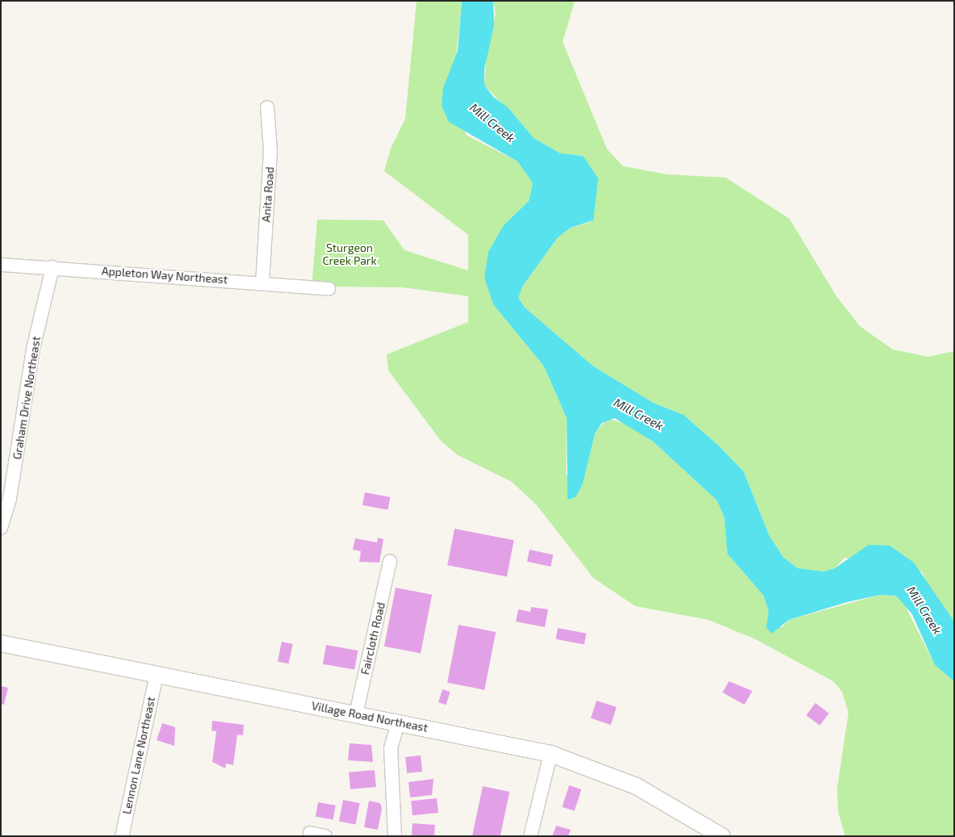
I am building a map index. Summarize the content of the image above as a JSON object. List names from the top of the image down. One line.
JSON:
{"streets":{"main road":["Village Road Northeast"],"street":["Anita Road","Appleton Way Northeast","Graham Drive Northeast","Faircloth Road","Lennon Lane Northeast"]},"crossings":[["Anita Road","Appleton Way Northeast"],["Appleton Way Northeast","Graham Drive Northeast"],["Faircloth Road","Village Road Northeast"],["Village Road Northeast","Lennon Lane Northeast"]],"water":["Mill Creek"],"parks":["Sturgeon Creek Park"]}
